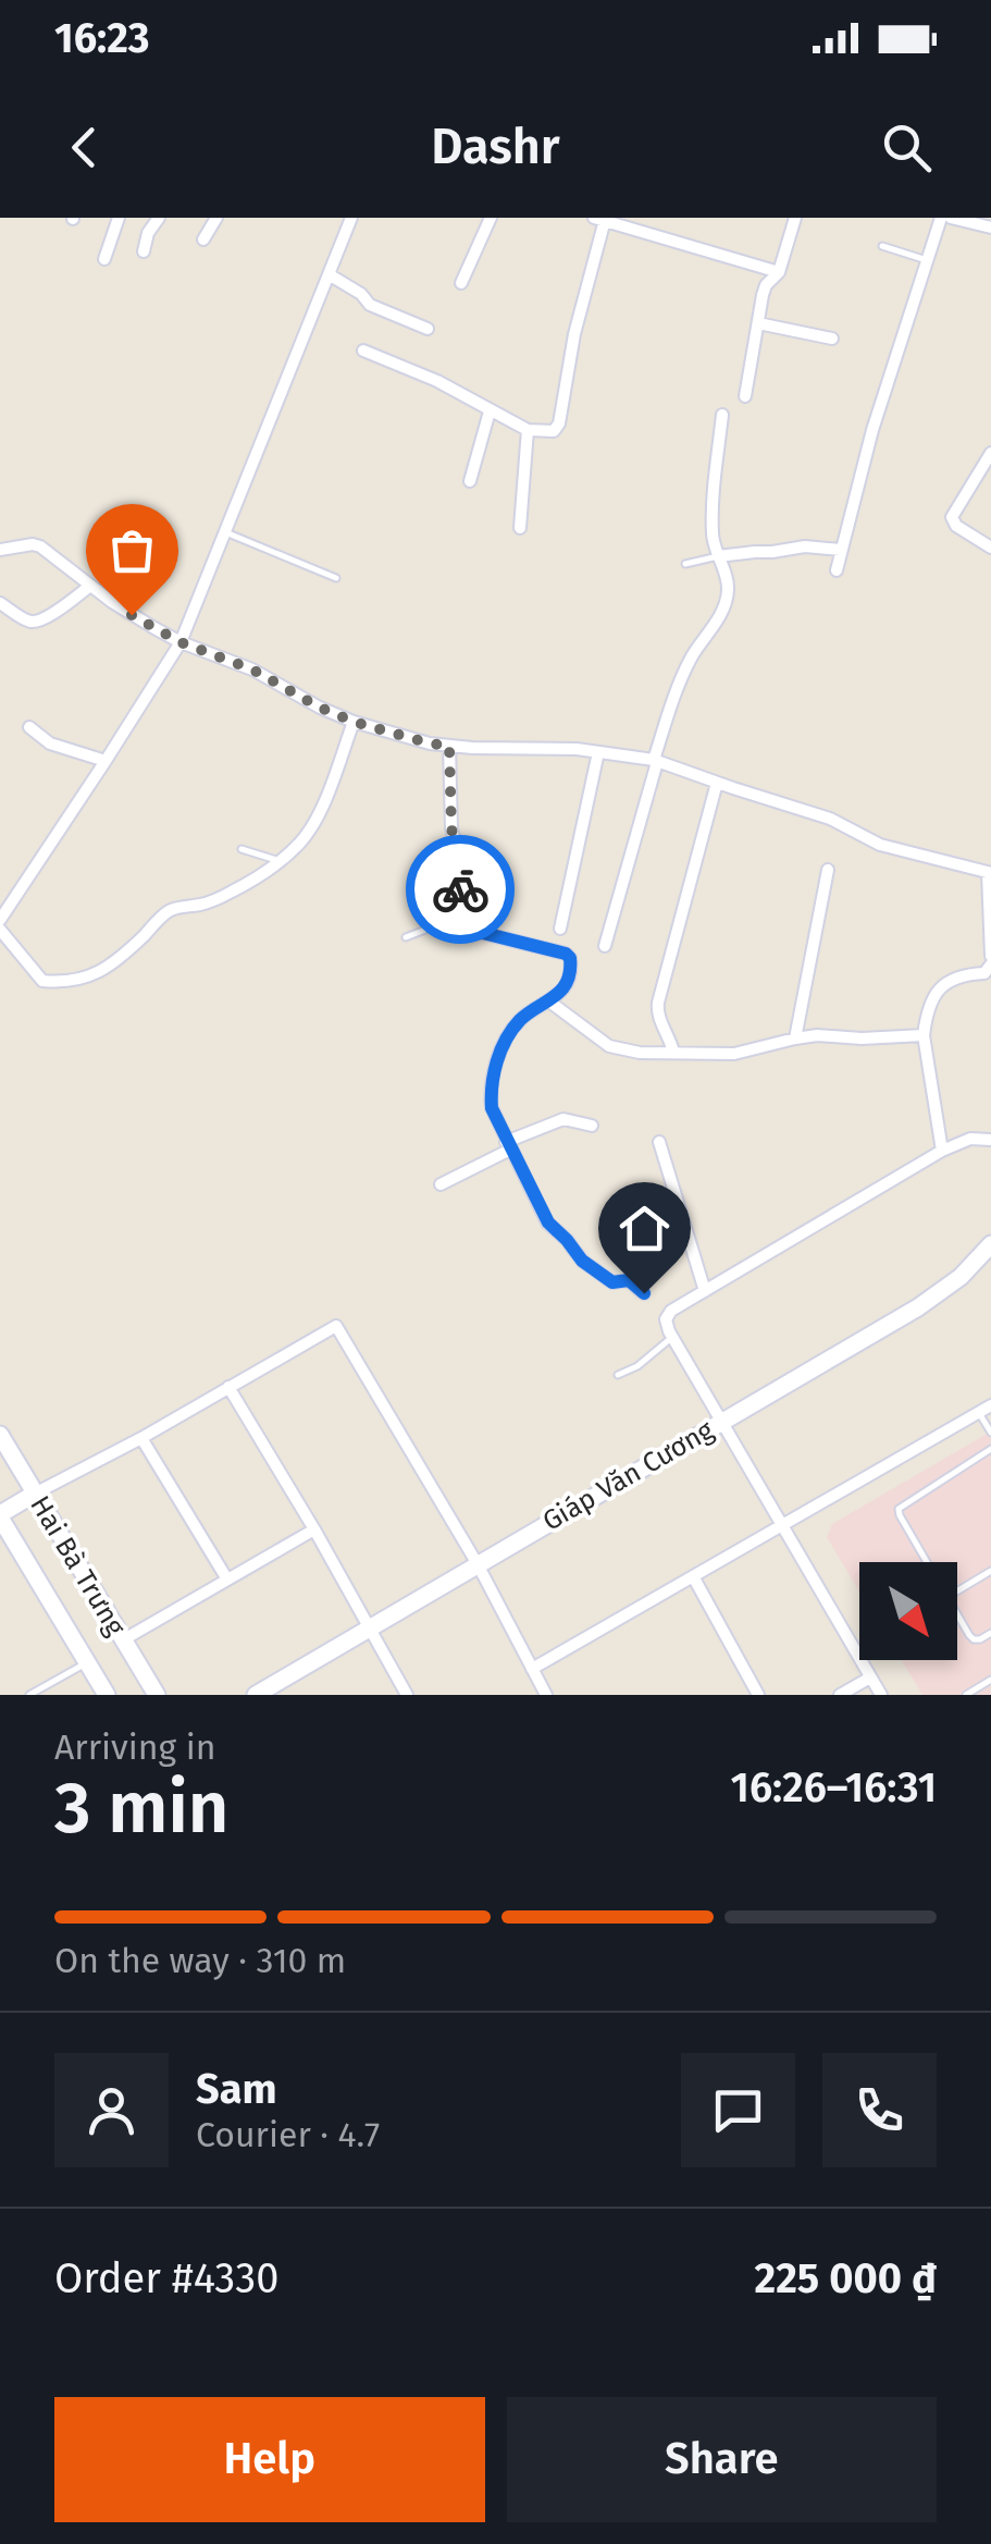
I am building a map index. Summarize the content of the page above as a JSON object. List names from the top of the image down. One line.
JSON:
{"streets":{"street":["Giáp Văn Cương","Hai Bà Trưng"]},"north":"bottom right","page":{"status":"16:23","header":"Dashr","heading":["3 min","Arriving in","16:26–16:31"],"panel":["Sam","Courier · 4.7","Order #4330","225 000 ₫"],"bar":"On the way · 310 m","buttons":["Help","Share"]}}
